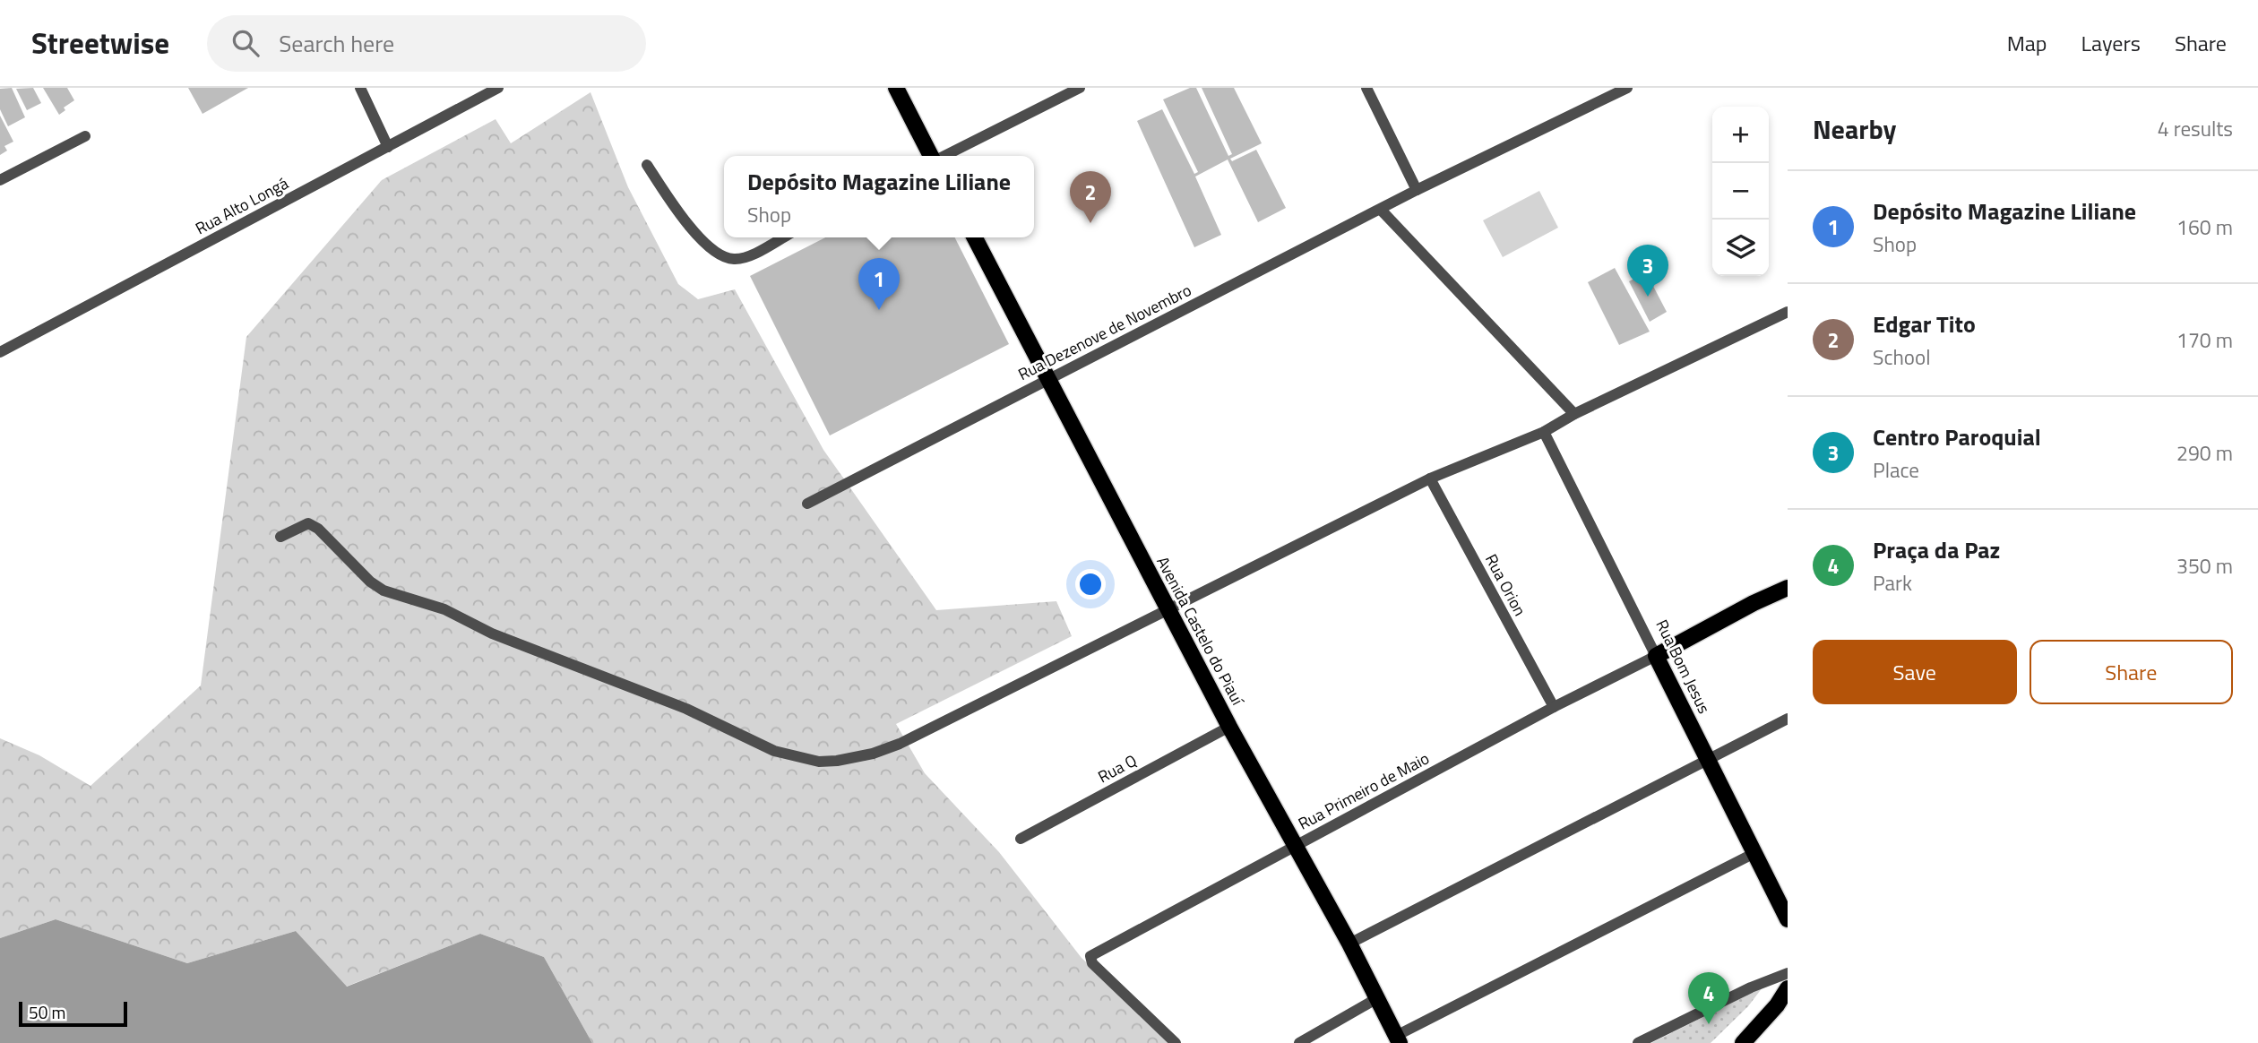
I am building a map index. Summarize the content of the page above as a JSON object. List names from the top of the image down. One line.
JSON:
{"streets":{"main road":["Avenida Castelo do Piauí","Rua Bom Jesus"],"street":["Rua Alto Longá","Rua Dezenove de Novembro","Rua Orion","Rua Q","Rua Primeiro de Maio"]},"crossings":[["Rua Dezenove de Novembro","Avenida Castelo do Piauí"],["Rua Orion","Rua Primeiro de Maio"],["Avenida Castelo do Piauí","Rua Q"],["Avenida Castelo do Piauí","Rua Primeiro de Maio"],["Rua Bom Jesus","Rua Primeiro de Maio"]],"scale_bar":"50 m","page":{"header":"Streetwise","search":"Search here","nav":["Map","Layers","Share"],"heading":["Nearby","4 results"],"map_buttons":["+","−"],"popup":["Depósito Magazine Liliane","Shop"],"list":[{"mark":"1","name":"Depósito Magazine Liliane","note":"Shop","value":"160 m"},{"mark":"2","name":"Edgar Tito","note":"School","value":"170 m"},{"mark":"3","name":"Centro Paroquial","note":"Place","value":"290 m"},{"mark":"4","name":"Praça da Paz","note":"Park","value":"350 m"}],"pins":["2","3","1","4"],"buttons":["Save","Share"],"scale":"50 m"}}
